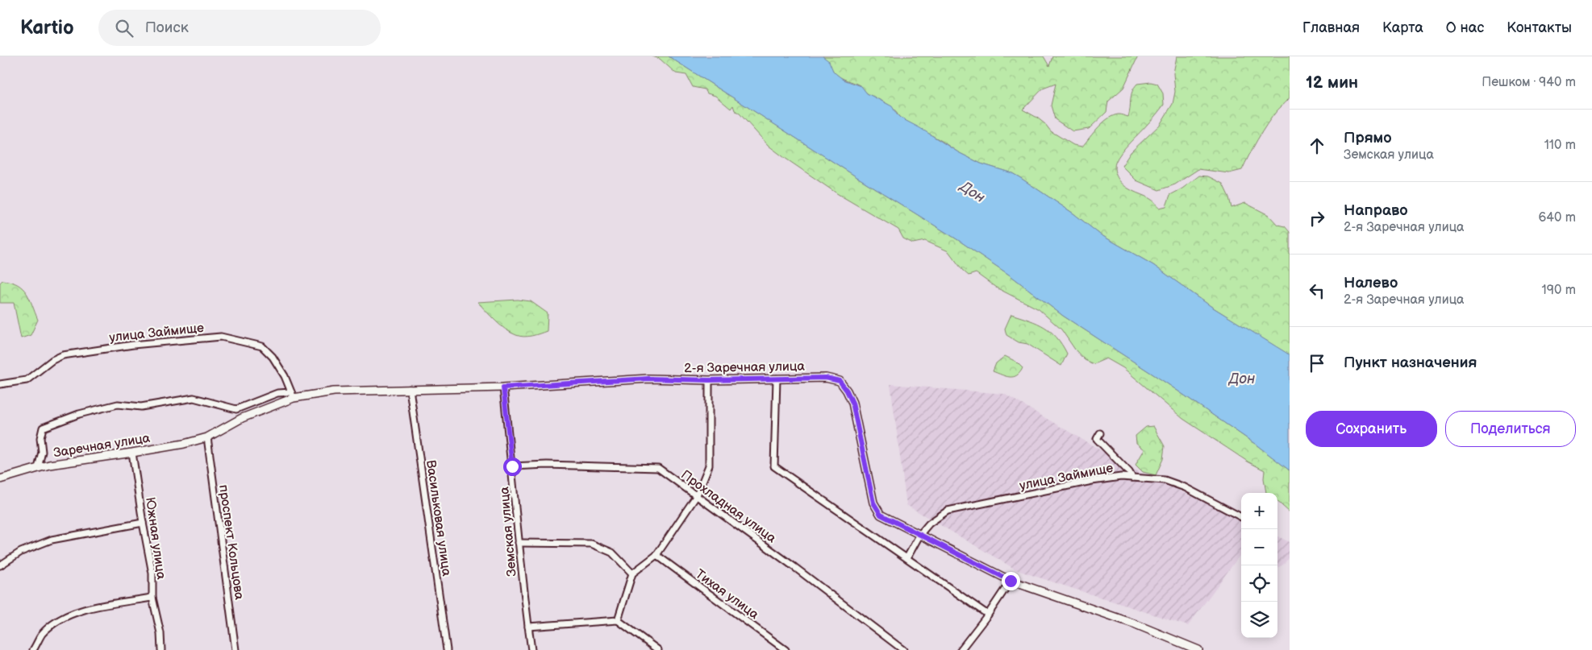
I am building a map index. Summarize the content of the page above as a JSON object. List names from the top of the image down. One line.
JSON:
{"streets":{"street":["улица Займище","2-я Заречная улица","Заречная улица","Прохладная улица","Васильковая улица","Земская улица","Южная улица","проспект Кольцова","Тихая улица"]},"crossings":[["улица Займище","2-я Заречная улица"],["улица Займище","Заречная улица"],["2-я Заречная улица","Заречная улица"],["2-я Заречная улица","Васильковая улица"],["2-я Заречная улица","Земская улица"],["Заречная улица","Южная улица"],["Заречная улица","проспект Кольцова"],["Прохладная улица","Земская улица"]],"water":["Дон"],"page":{"header":"Kartio","search":"Поиск","nav":["Главная","Карта","О нас","Контакты"],"heading":["12 мин","Пешком · 940 m"],"list":[["Прямо","Земская улица","110 m"],["Направо","2-я Заречная улица","640 m"],["Налево","2-я Заречная улица","190 m"],"Пункт назначения"],"buttons":["Сохранить","Поделиться"],"map_buttons":["+","−"]}}
